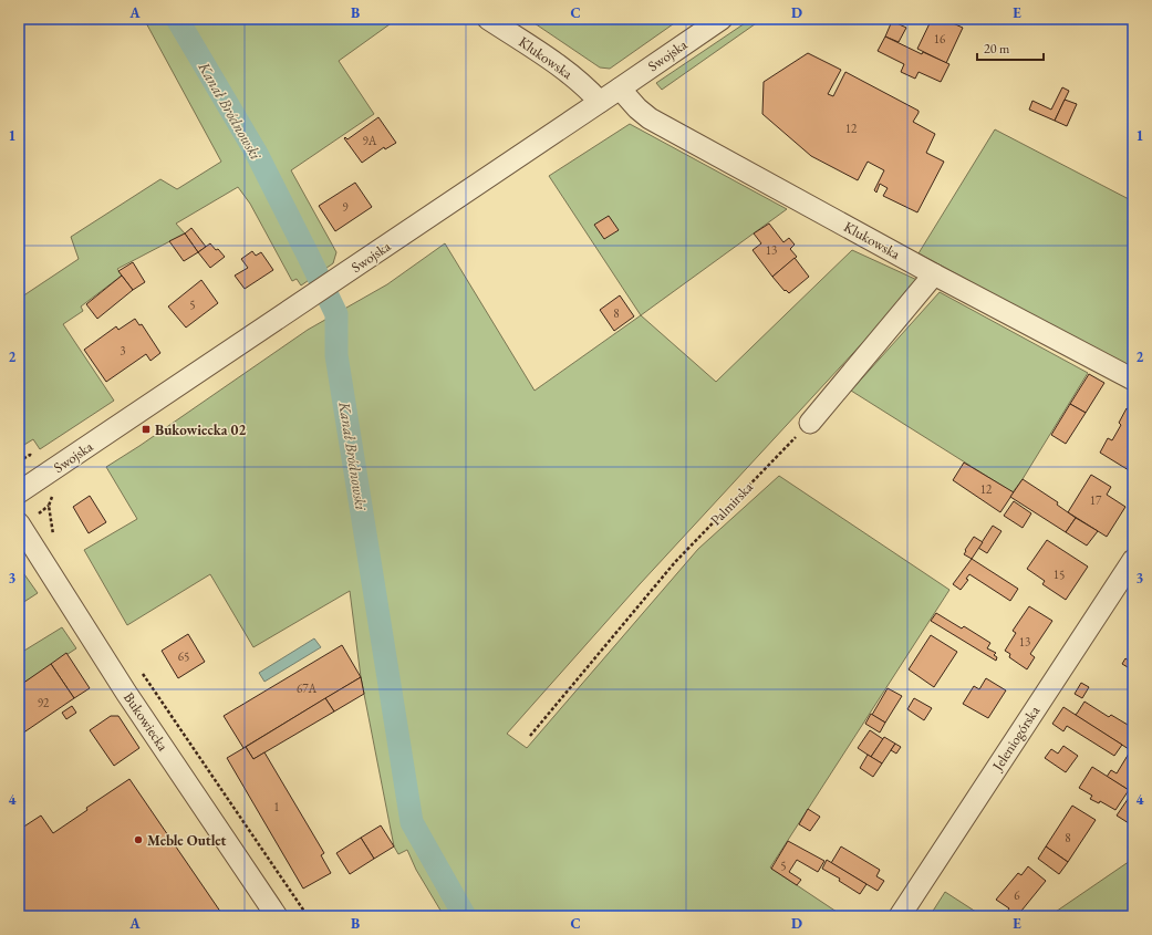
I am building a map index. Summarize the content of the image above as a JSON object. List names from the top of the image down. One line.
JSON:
{"streets":{"street":["Swojska","Klukowska","Bukowiecka","Jeleniogórska"],"path":["Palmirska"]},"crossings":[["Swojska","Klukowska"]],"water":["Kanał Bródnowski"],"places":{"transit":["Bukowiecka 02"],"other":["Meble Outlet"]},"house_numbers":["16","12","9A","9","13","5","8","3","12","17","15","13","65","67A","92","1","8","5","6"],"scale_bar":"20 m","grid":{"columns":["A","B","C","D","E"],"rows":["1","2","3","4"]}}
